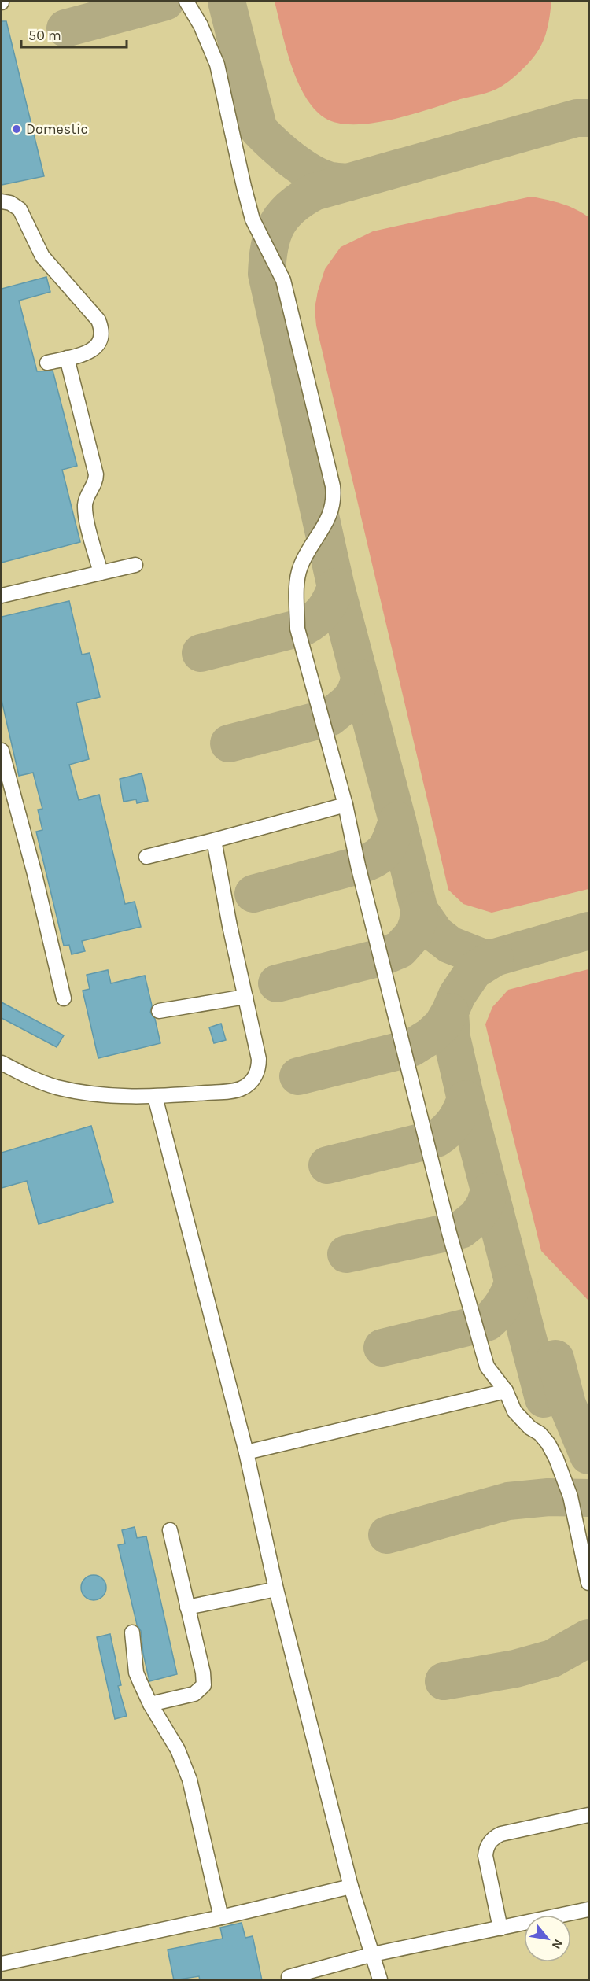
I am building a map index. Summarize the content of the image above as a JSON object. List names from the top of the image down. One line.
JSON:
{"places":["Domestic"],"scale_bar":"50 m","north":"bottom right"}
